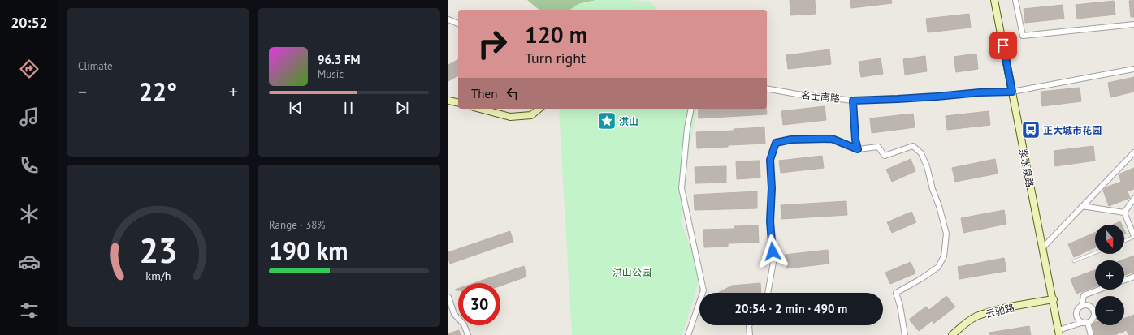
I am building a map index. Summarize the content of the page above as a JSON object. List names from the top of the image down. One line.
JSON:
{"streets":{"main road":["浆水泉路","云驰路"],"street":["名士南路"]},"crossings":[["名士南路","浆水泉路"],["浆水泉路","云驰路"]],"parks":["洪山公园"],"places":{"place":["洪山"],"bus stop":["正大城市花园"]},"north":"bottom","page":{"tabs":"20:52","tile":["Climate",["Range · 38%","190 km"]],"turn":["120 m","Turn right"],"song":["96.3 FM","Music"],"heat":["−","22°","+"],"then":"Then","map_buttons":["+","−"],"limit":"30","trip":"20:54 · 2 min · 490 m","gauge":["23","km/h"]}}
